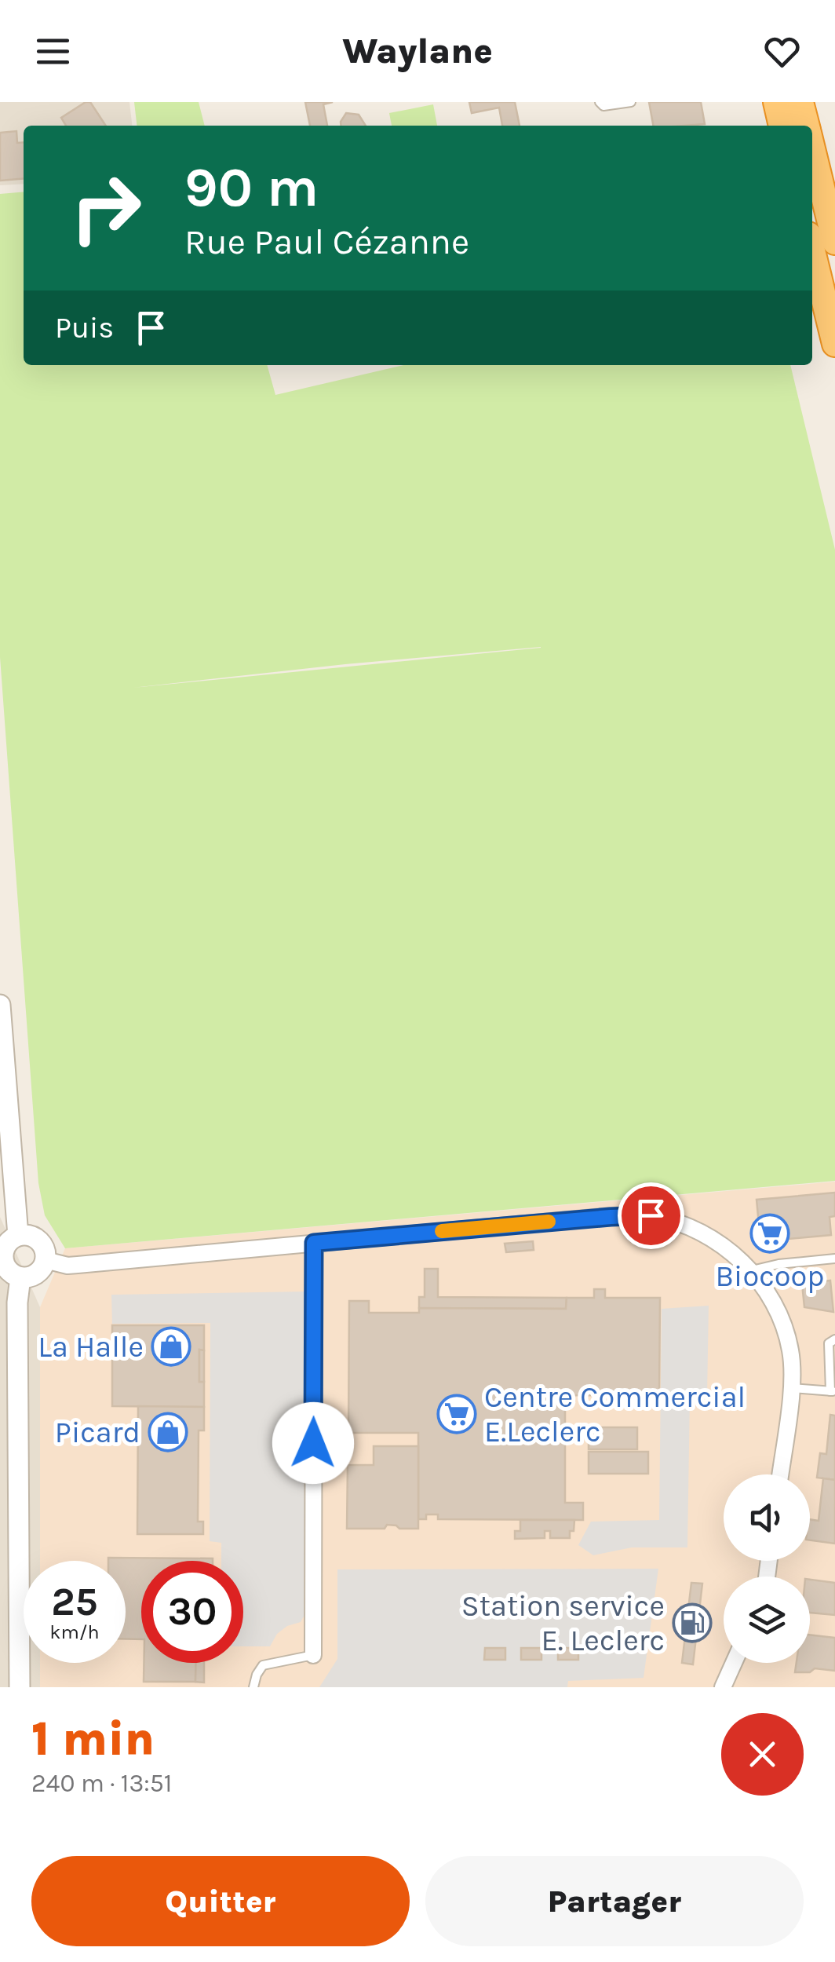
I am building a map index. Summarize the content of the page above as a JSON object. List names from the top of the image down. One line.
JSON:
{"places":{"supermarket":["Biocoop","Centre Commercial E.Leclerc"],"shop":["La Halle","Picard"],"fuel station":["Station service E. Leclerc"]},"page":{"header":"Waylane","turn":["90 m","Rue Paul Cézanne"],"then":"Puis","speed":"25 km/h","limit":"30","heading":["1 min","240 m · 13:51"],"buttons":["Quitter","Partager"]}}
